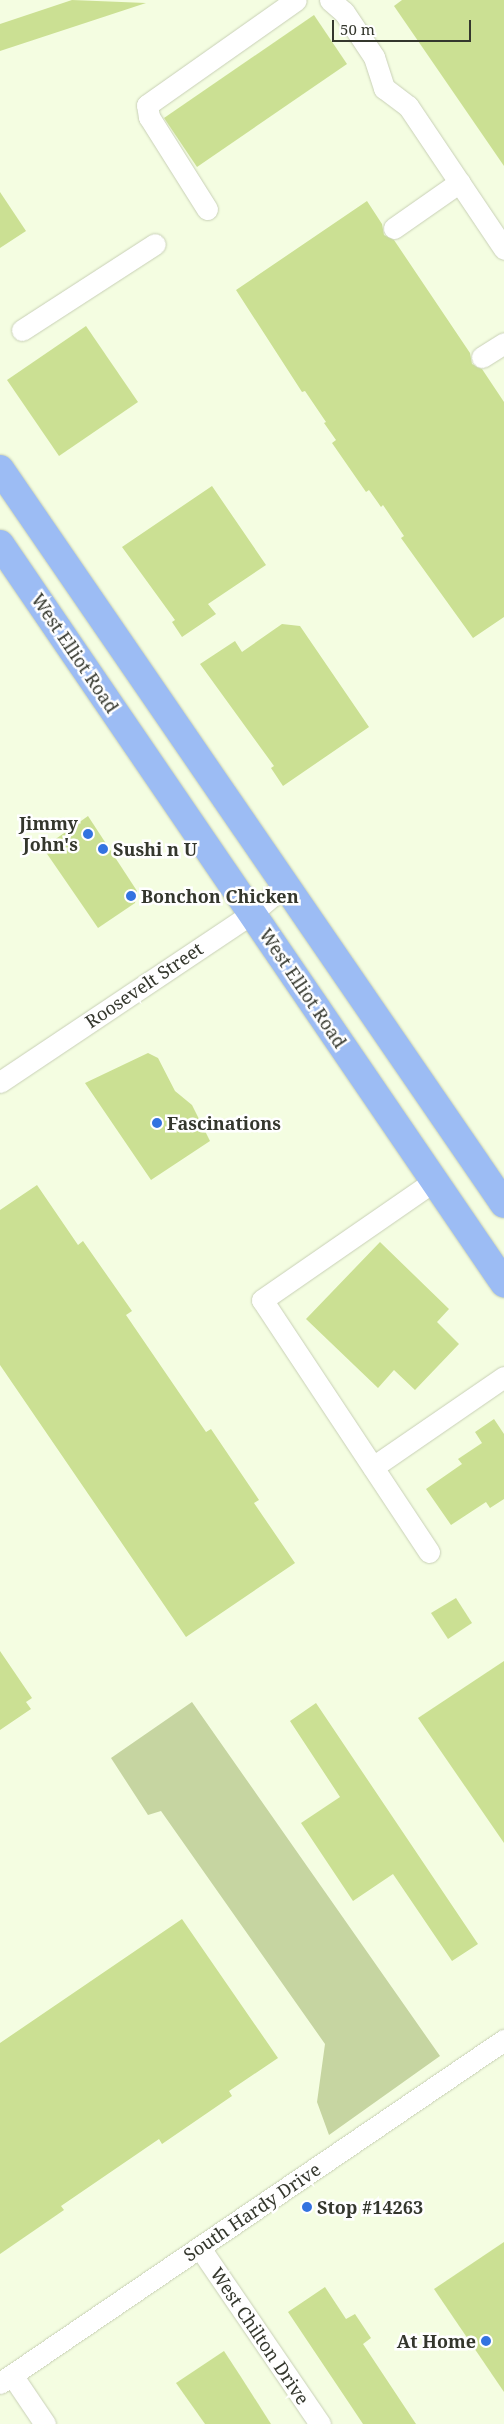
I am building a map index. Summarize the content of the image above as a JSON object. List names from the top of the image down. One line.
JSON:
{"streets":{"main road":["West Elliot Road"],"street":["Roosevelt Street","South Hardy Drive","West Chilton Drive"]},"crossings":[["West Elliot Road","Roosevelt Street"],["South Hardy Drive","West Chilton Drive"]],"places":["Jimmy John's","Sushi n U","Bonchon Chicken","Fascinations","Stop #14263","At Home"],"scale_bar":"50 m"}
